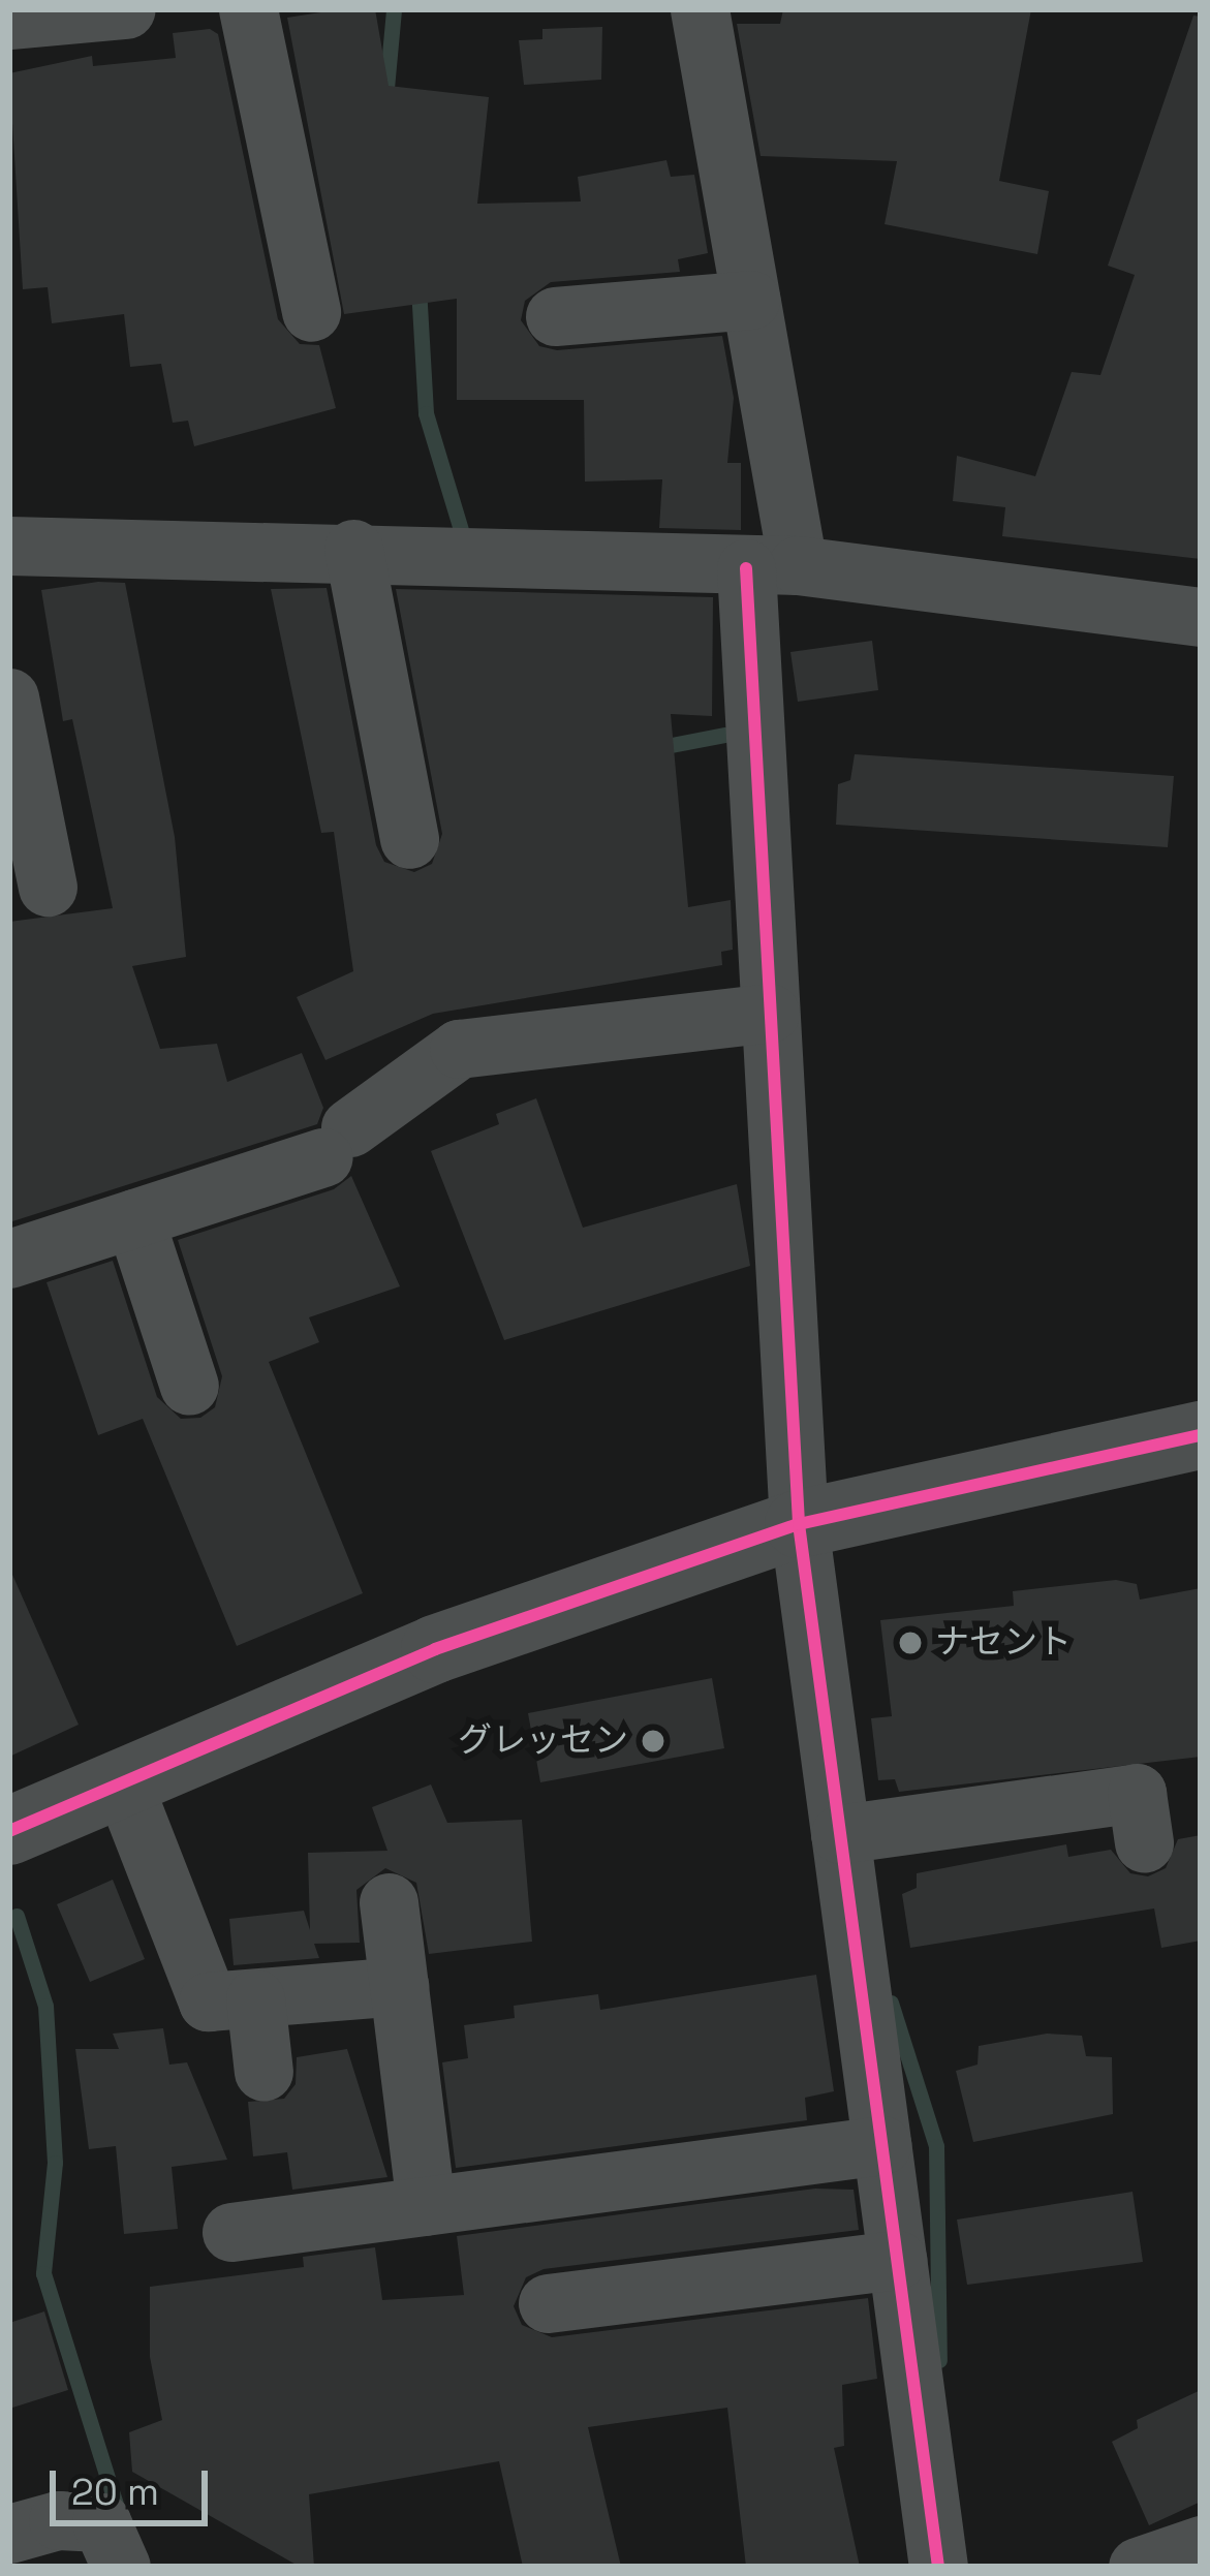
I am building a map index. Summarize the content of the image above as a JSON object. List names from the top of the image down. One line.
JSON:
{"places":["ナセント","グレッセン"],"scale_bar":"20 m"}
